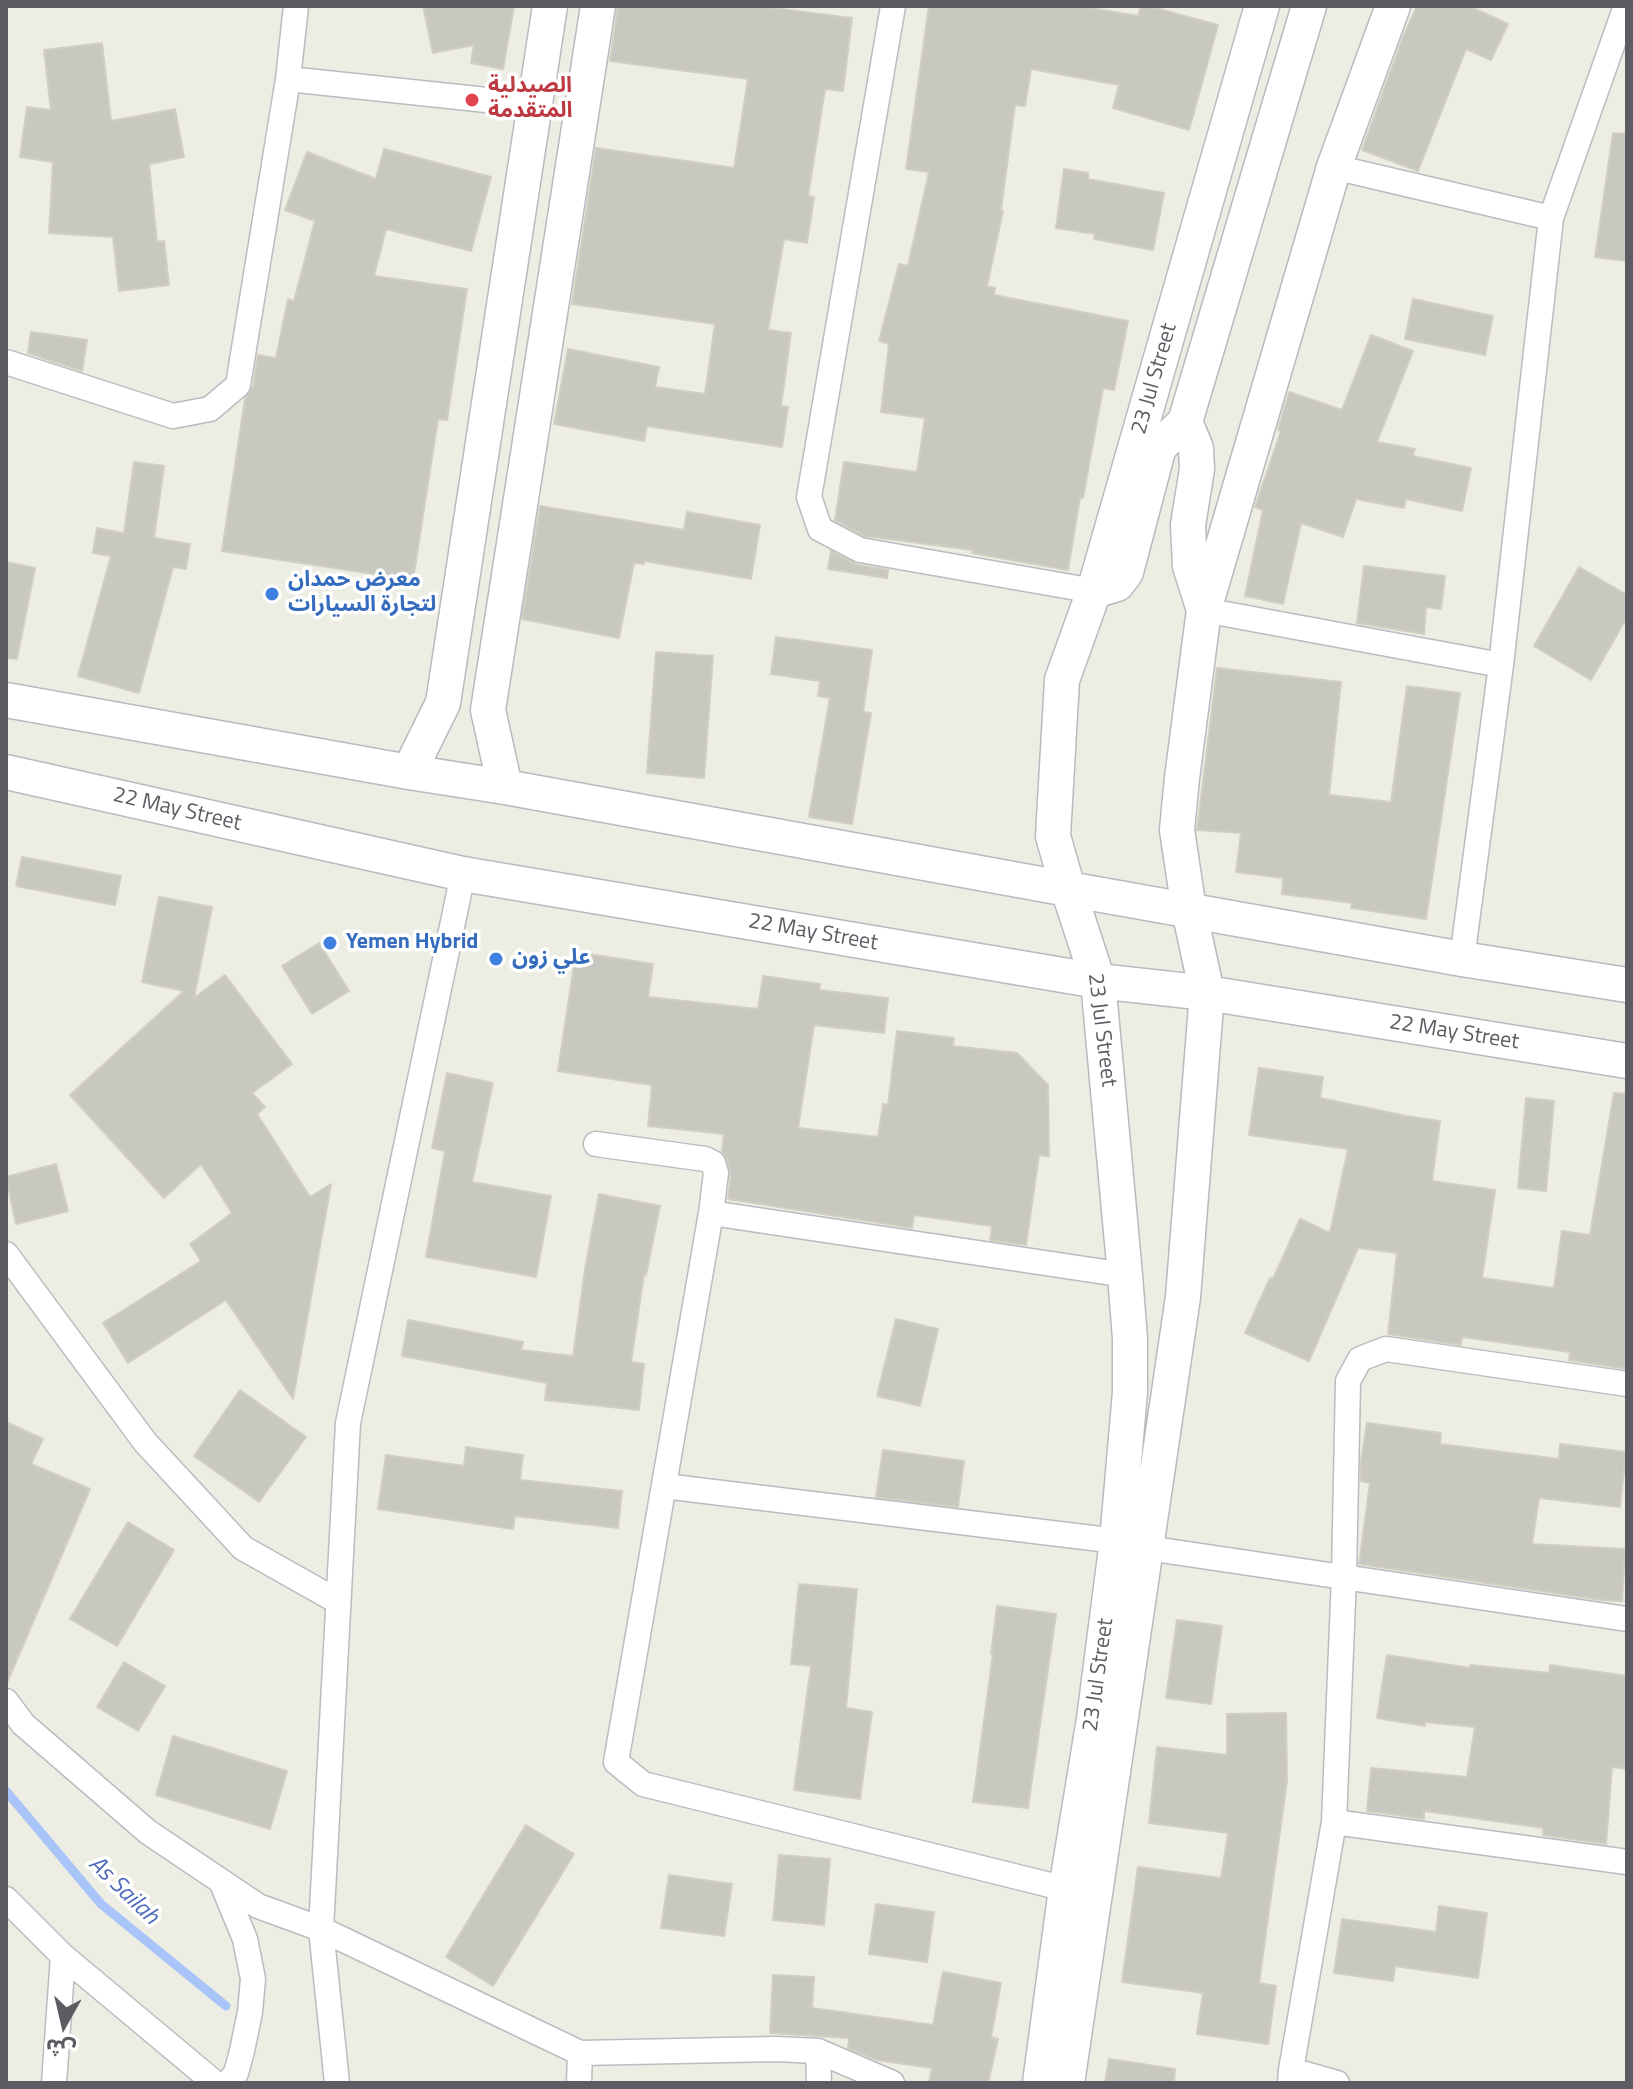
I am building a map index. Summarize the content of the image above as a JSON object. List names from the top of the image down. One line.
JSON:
{"streets":{"street":["23 Jul Street","22 May Street"]},"crossings":[["23 Jul Street","22 May Street"]],"water":["As Sailah"],"places":["الصيدلية المتقدمة","معرض حمدان لتجارة السيارات","Yemen Hybrid","علي زون"],"north":"bottom"}
